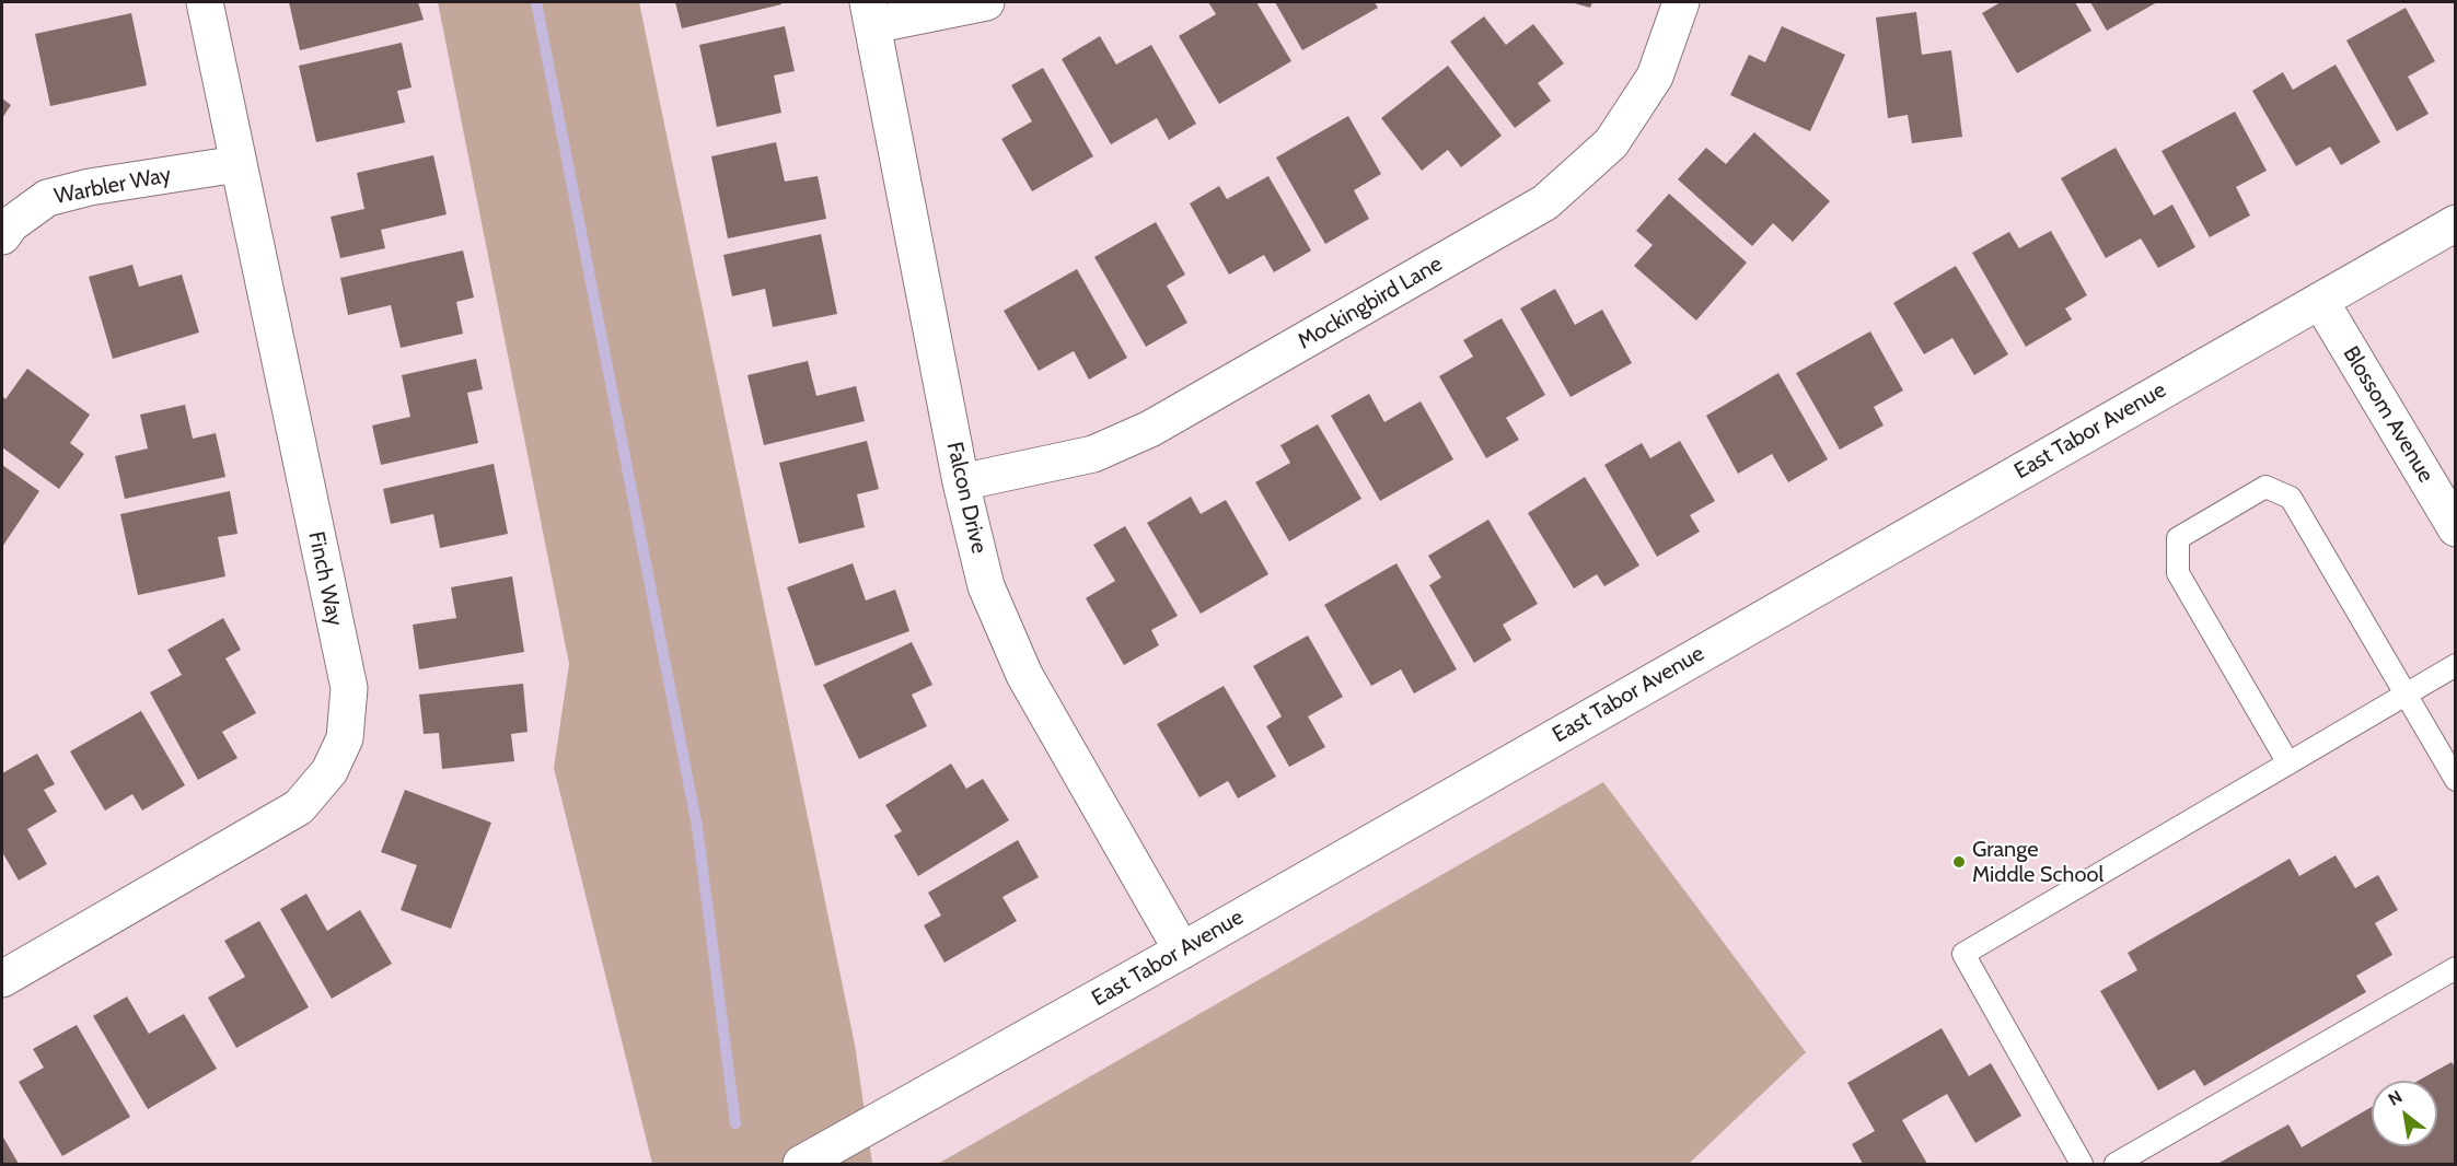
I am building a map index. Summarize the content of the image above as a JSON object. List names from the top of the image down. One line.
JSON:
{"streets":{"street":["Warbler Way","Mockingbird Lane","Blossom Avenue","East Tabor Avenue","Falcon Drive","Finch Way"]},"crossings":[["Warbler Way","Finch Way"],["Mockingbird Lane","Falcon Drive"],["Blossom Avenue","East Tabor Avenue"],["East Tabor Avenue","Falcon Drive"]],"places":["Grange Middle School"],"north":"top left"}
